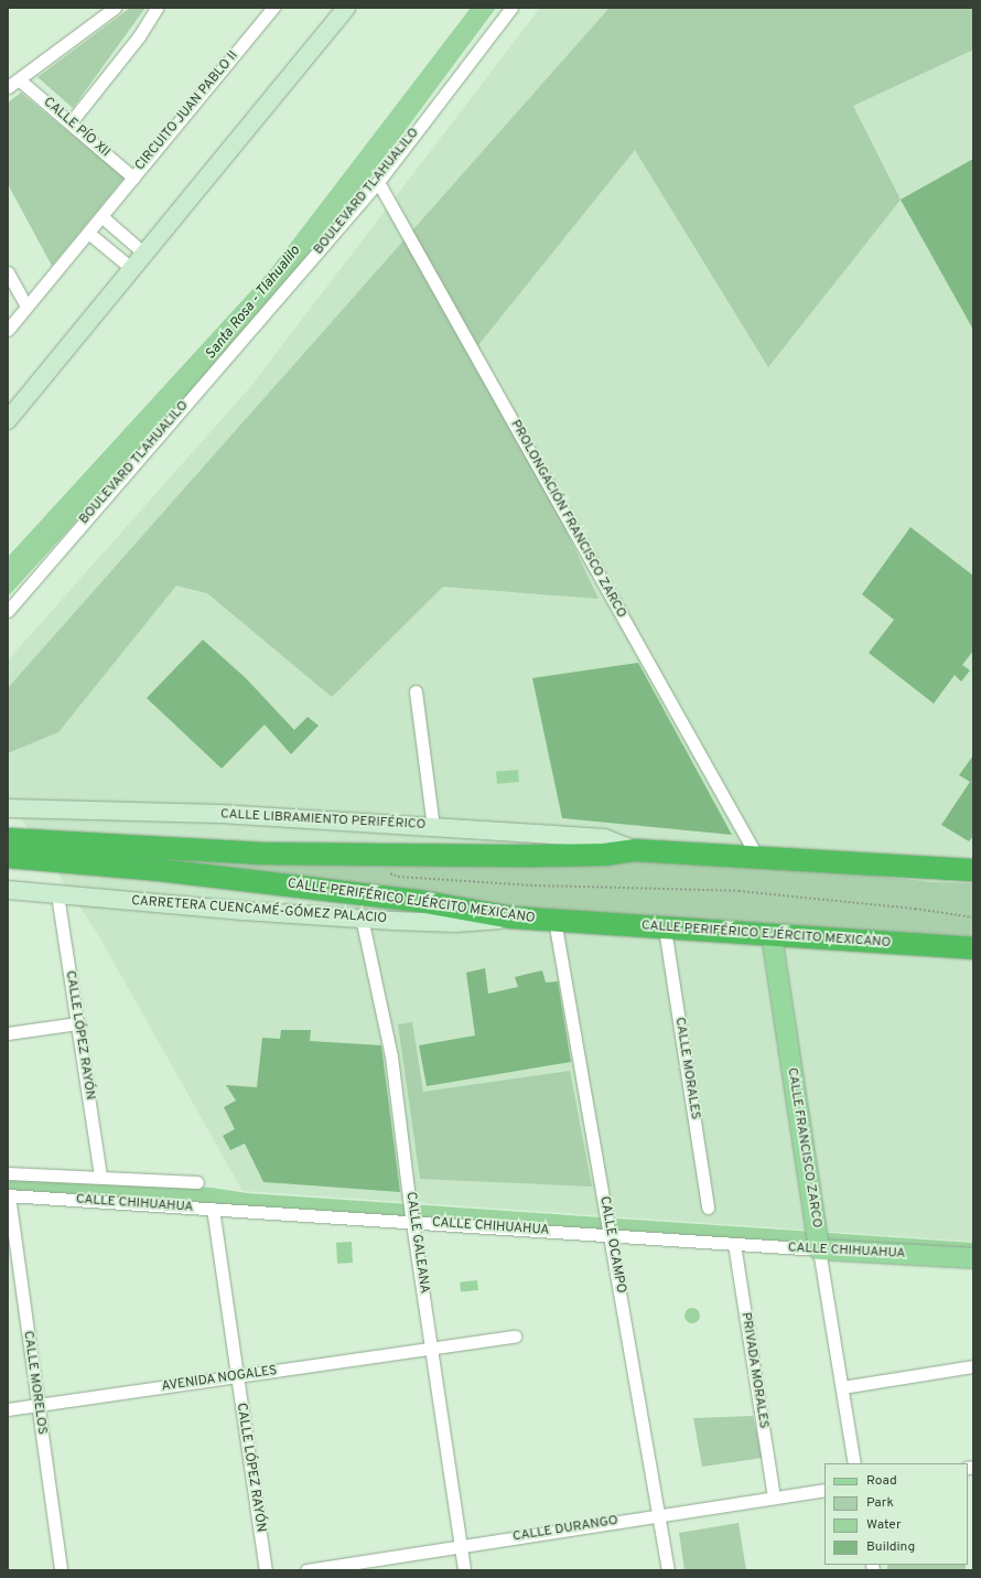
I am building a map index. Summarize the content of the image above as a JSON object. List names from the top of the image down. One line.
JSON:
{"streets":{"highway":["CALLE PERIFÉRICO EJÉRCITO MEXICANO"],"main road":["CALLE LIBRAMIENTO PERIFÉRICO","CARRETERA CUENCAMÉ-GÓMEZ PALACIO","CALLE FRANCISCO ZARCO","CALLE CHIHUAHUA"],"street":["CIRCUITO JUAN PABLO II","CALLE PÍO XII","BOULEVARD TLAHUALILO","PROLONGACIÓN FRANCISCO ZARCO","CALLE LÓPEZ RAYÓN","CALLE MORALES","CALLE GALEANA","CALLE OCAMPO","PRIVADA MORALES","AVENIDA NOGALES","CALLE MORELOS","CALLE DURANGO"]},"crossings":[["CIRCUITO JUAN PABLO II","CALLE PÍO XII"],["BOULEVARD TLAHUALILO","PROLONGACIÓN FRANCISCO ZARCO"],["CALLE PERIFÉRICO EJÉRCITO MEXICANO","CARRETERA CUENCAMÉ-GÓMEZ PALACIO"],["CALLE PERIFÉRICO EJÉRCITO MEXICANO","CALLE MORALES"],["CALLE PERIFÉRICO EJÉRCITO MEXICANO","CALLE FRANCISCO ZARCO"],["CALLE PERIFÉRICO EJÉRCITO MEXICANO","CALLE OCAMPO"],["CARRETERA CUENCAMÉ-GÓMEZ PALACIO","CALLE LÓPEZ RAYÓN"],["CARRETERA CUENCAMÉ-GÓMEZ PALACIO","CALLE GALEANA"],["CALLE LÓPEZ RAYÓN","CALLE CHIHUAHUA"],["CALLE LÓPEZ RAYÓN","AVENIDA NOGALES"],["CALLE FRANCISCO ZARCO","CALLE CHIHUAHUA"],["CALLE CHIHUAHUA","CALLE GALEANA"],["CALLE CHIHUAHUA","CALLE OCAMPO"],["CALLE CHIHUAHUA","PRIVADA MORALES"],["CALLE CHIHUAHUA","CALLE MORELOS"],["CALLE GALEANA","AVENIDA NOGALES"],["CALLE GALEANA","CALLE DURANGO"],["CALLE OCAMPO","CALLE DURANGO"],["PRIVADA MORALES","CALLE DURANGO"],["AVENIDA NOGALES","CALLE MORELOS"]],"water":["Santa Rosa - Tlahualilo"],"legend":["Road","Park","Water","Building"]}
